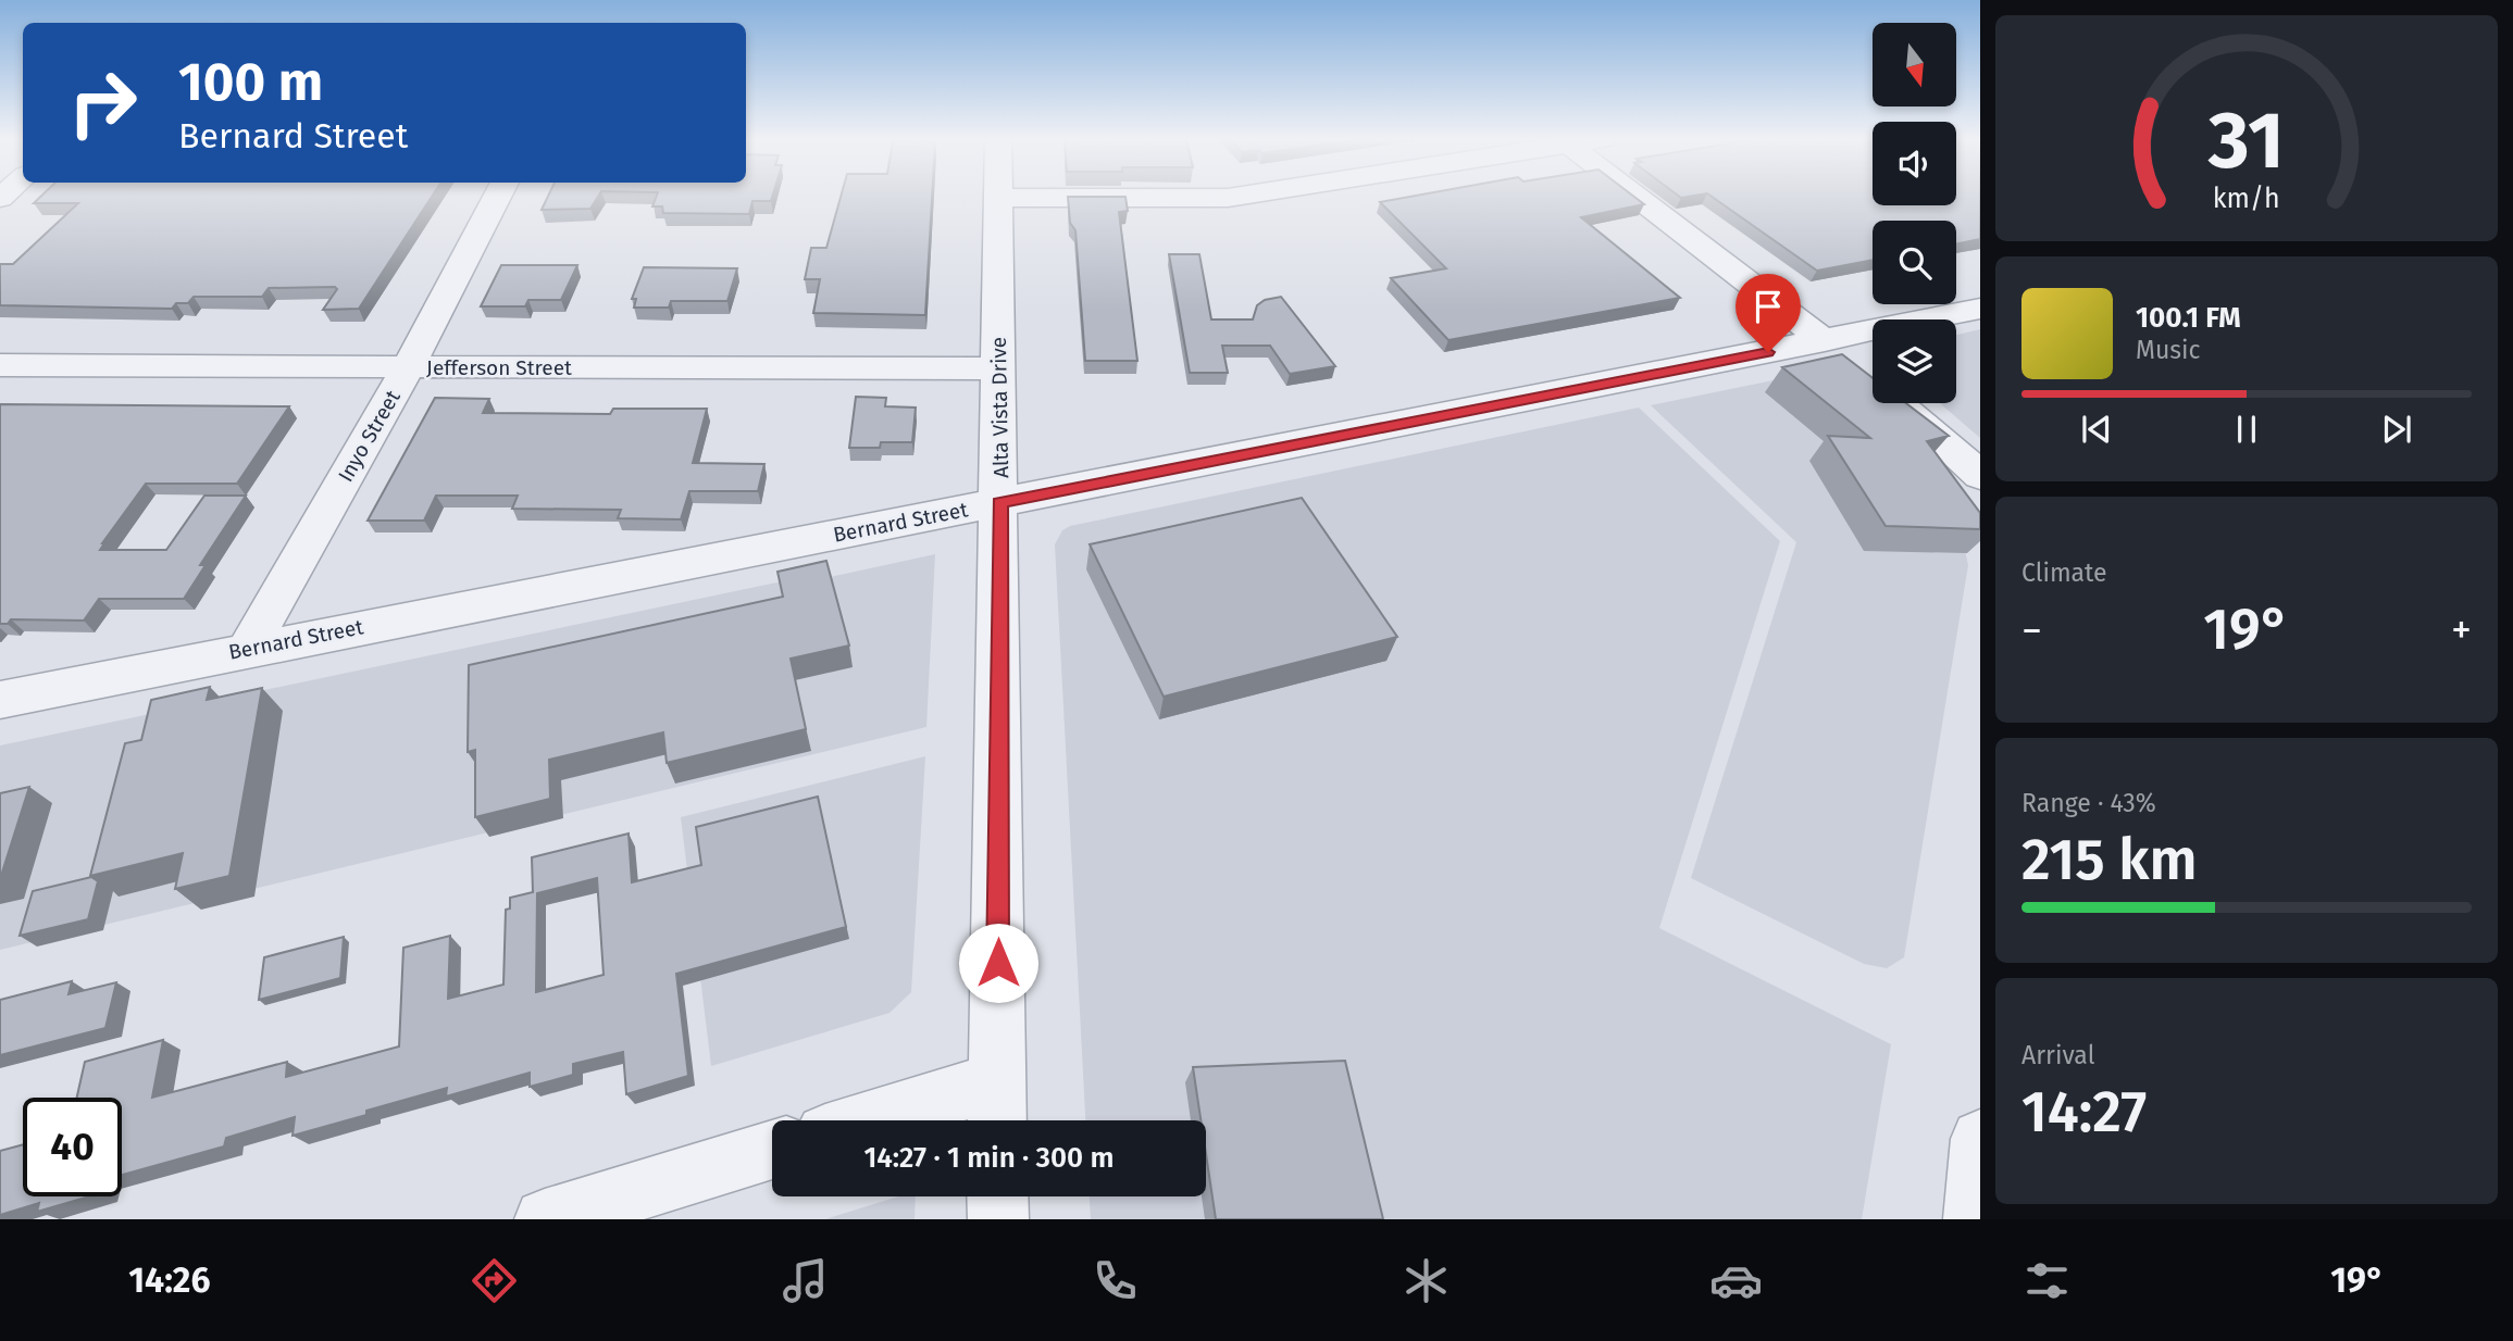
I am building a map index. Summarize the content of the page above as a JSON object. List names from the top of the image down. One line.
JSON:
{"streets":{"street":["Jefferson Street","Alta Vista Drive","Inyo Street","Bernard Street"]},"crossings":[["Jefferson Street","Alta Vista Drive"],["Jefferson Street","Inyo Street"],["Alta Vista Drive","Bernard Street"],["Inyo Street","Bernard Street"]],"north":"bottom","page":{"turn":["100 m","Bernard Street"],"song":["100.1 FM","Music"],"tile":["Climate",["Range · 43%","215 km"],["Arrival","14:27"]],"heat":["−","19°","+"],"limit":"40","trip":"14:27 · 1 min · 300 m","tabs":["14:26","19°"],"gauge":["31","km/h"]}}
